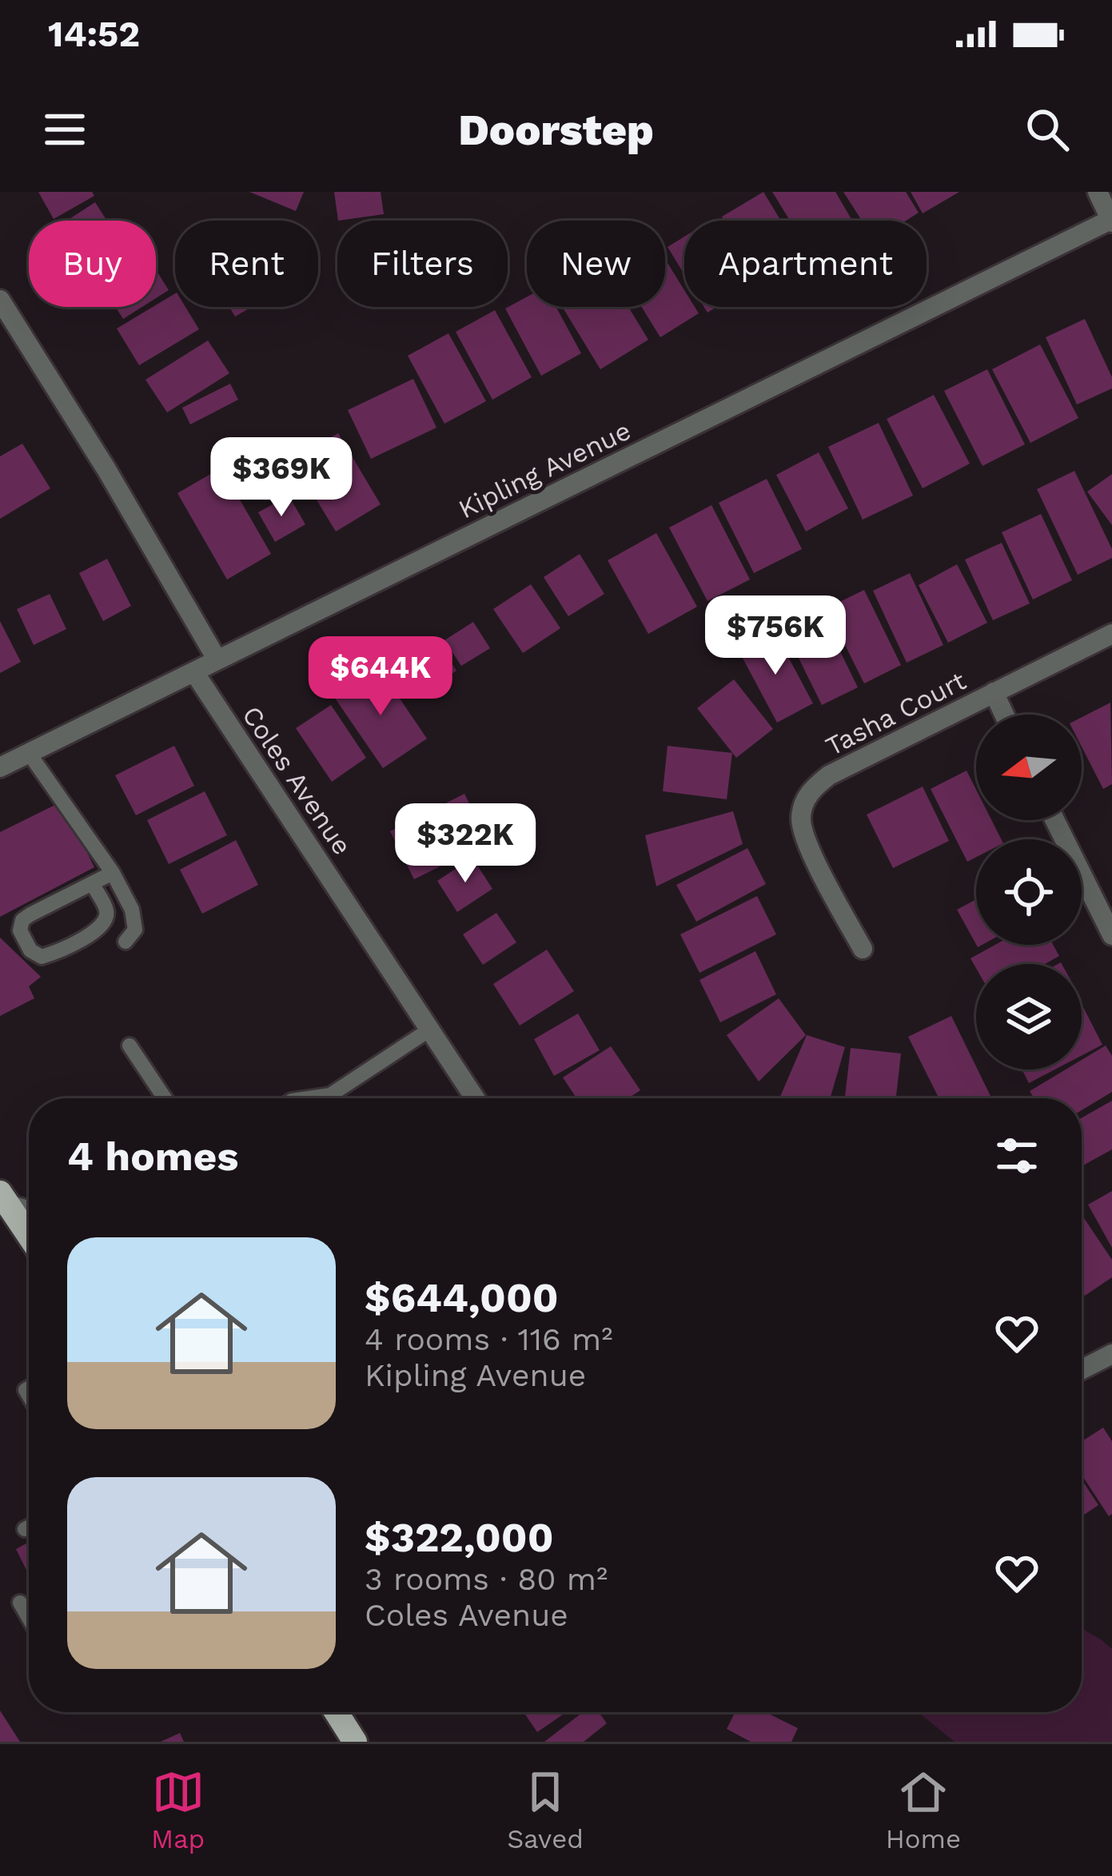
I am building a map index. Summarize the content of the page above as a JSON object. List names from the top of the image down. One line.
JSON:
{"streets":{"street":["Kipling Avenue","Tasha Court","Coles Avenue"]},"crossings":[["Kipling Avenue","Coles Avenue"]],"north":"left","page":{"status":"14:52","header":"Doorstep","chip":["Buy","Rent","Filters","New","Apartment"],"price":["$369K","$756K","$644K","$322K"],"heading":"4 homes","list":[{"name":"$644,000","note":"4 rooms · 116 m² · Kipling Avenue"},{"name":"$322,000","note":"3 rooms · 80 m² · Coles Avenue"}],"tabs":["Map","Saved","Home"]}}
